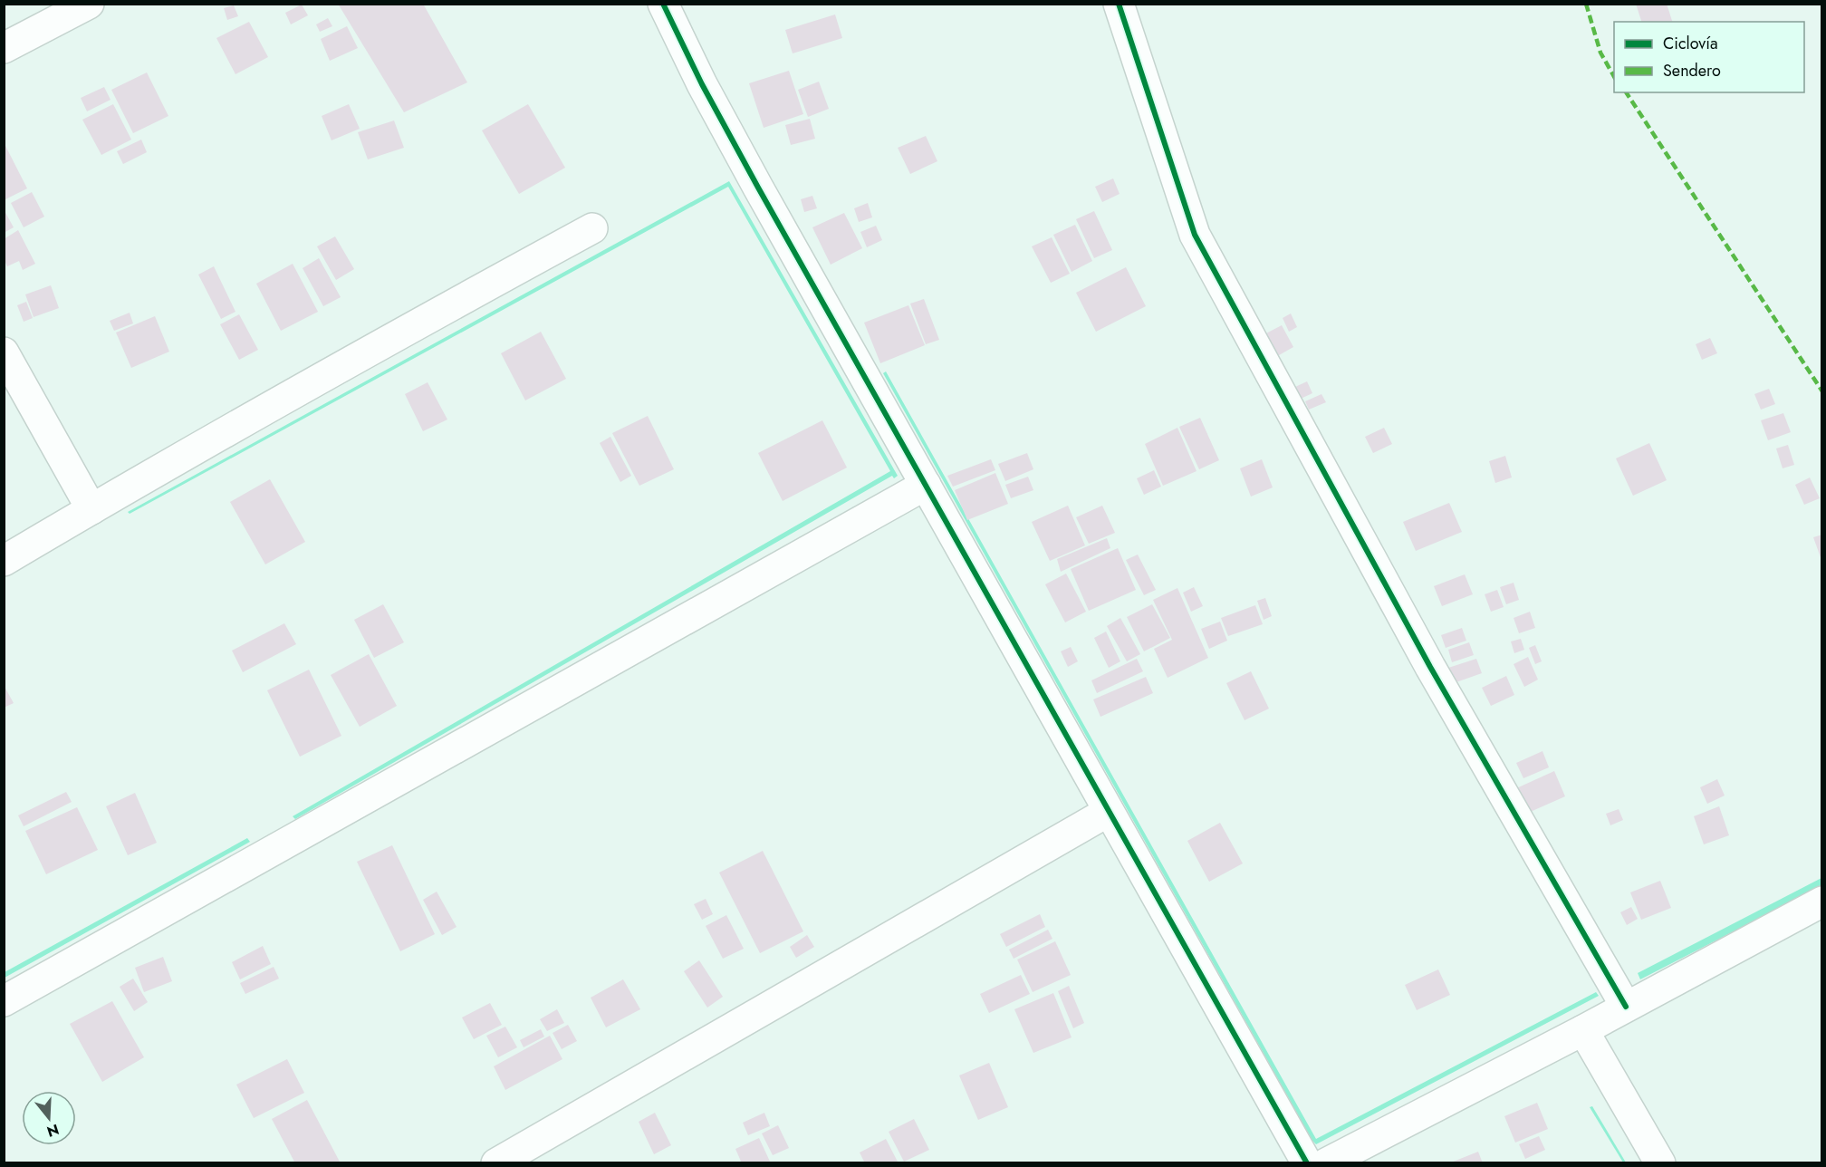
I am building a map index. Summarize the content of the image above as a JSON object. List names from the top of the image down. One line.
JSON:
{"legend":["Ciclovía","Sendero"],"north":"bottom"}
